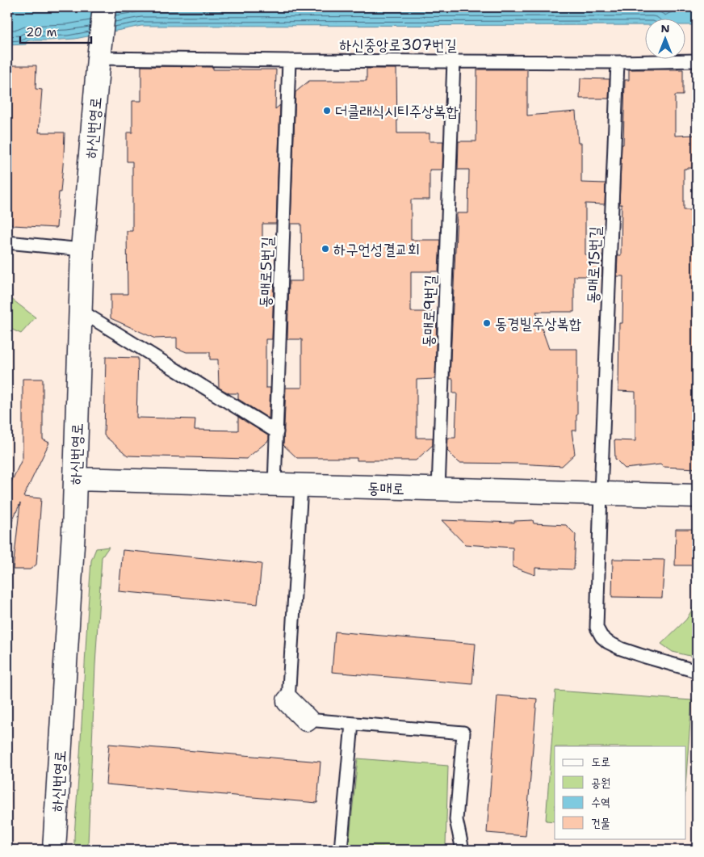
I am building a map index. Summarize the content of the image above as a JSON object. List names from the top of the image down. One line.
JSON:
{"streets":{"street":["하신번영로","동매로"],"lane":["하신중앙로307번길","동매로15번길","동매로5번길","동매로9번길"]},"crossings":[["하신중앙로307번길","하신번영로"],["하신중앙로307번길","동매로15번길"],["하신중앙로307번길","동매로5번길"],["하신중앙로307번길","동매로9번길"],["하신번영로","동매로"],["동매로15번길","동매로"],["동매로5번길","동매로"],["동매로9번길","동매로"]],"places":["더클래식시티주상복합","하구언성결교회","동경빌주상복합"],"legend":["도로","공원","수역","건물"],"scale_bar":"20 m","north":"top"}
